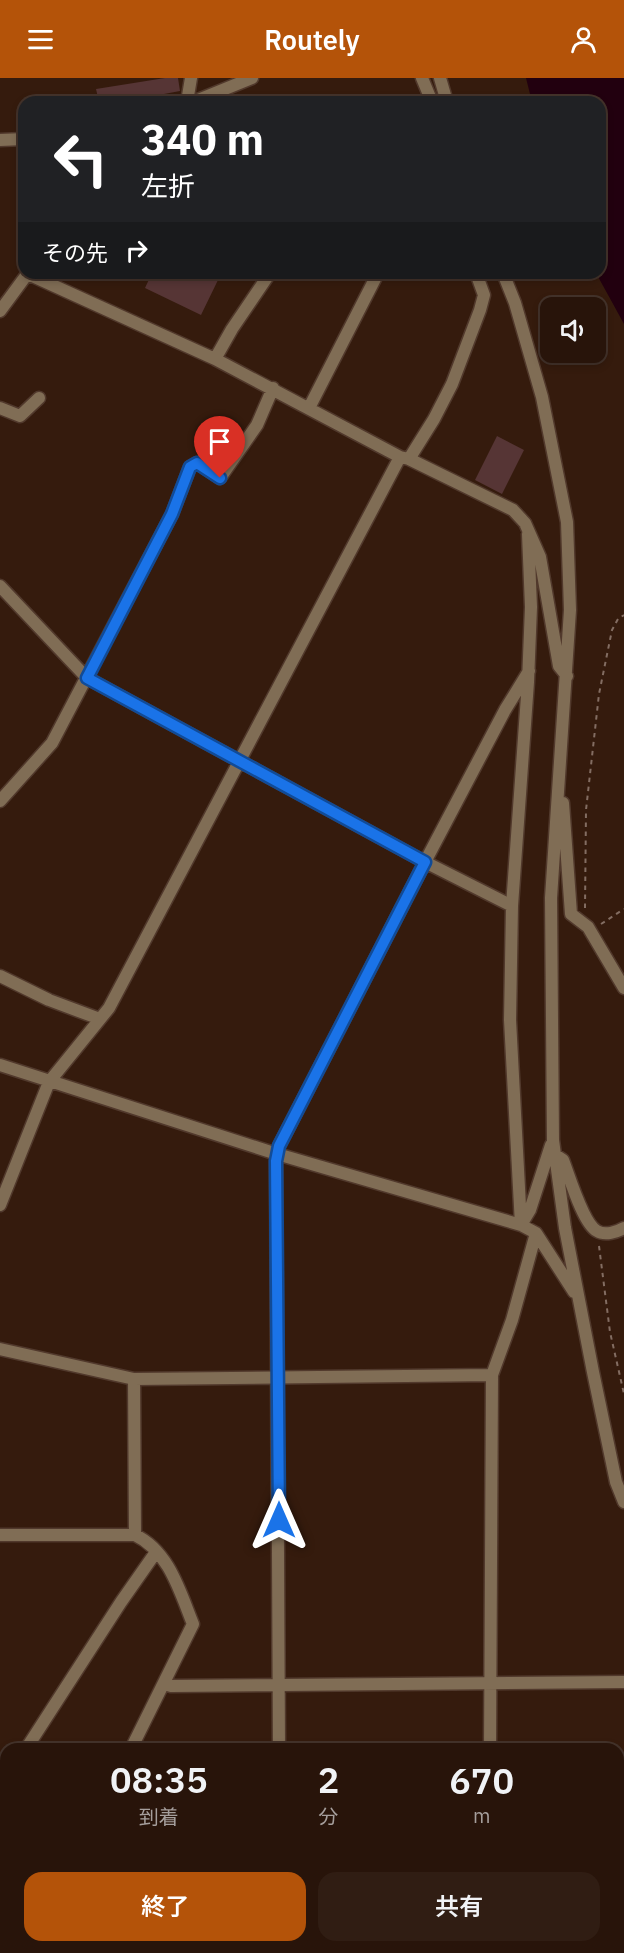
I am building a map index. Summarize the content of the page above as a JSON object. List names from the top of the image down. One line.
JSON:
{"page":{"header":"Routely","turn":["340 m","左折"],"then":"その先","eta":["08:35","到着","2","分","670","m"],"buttons":["終了","共有"]}}
